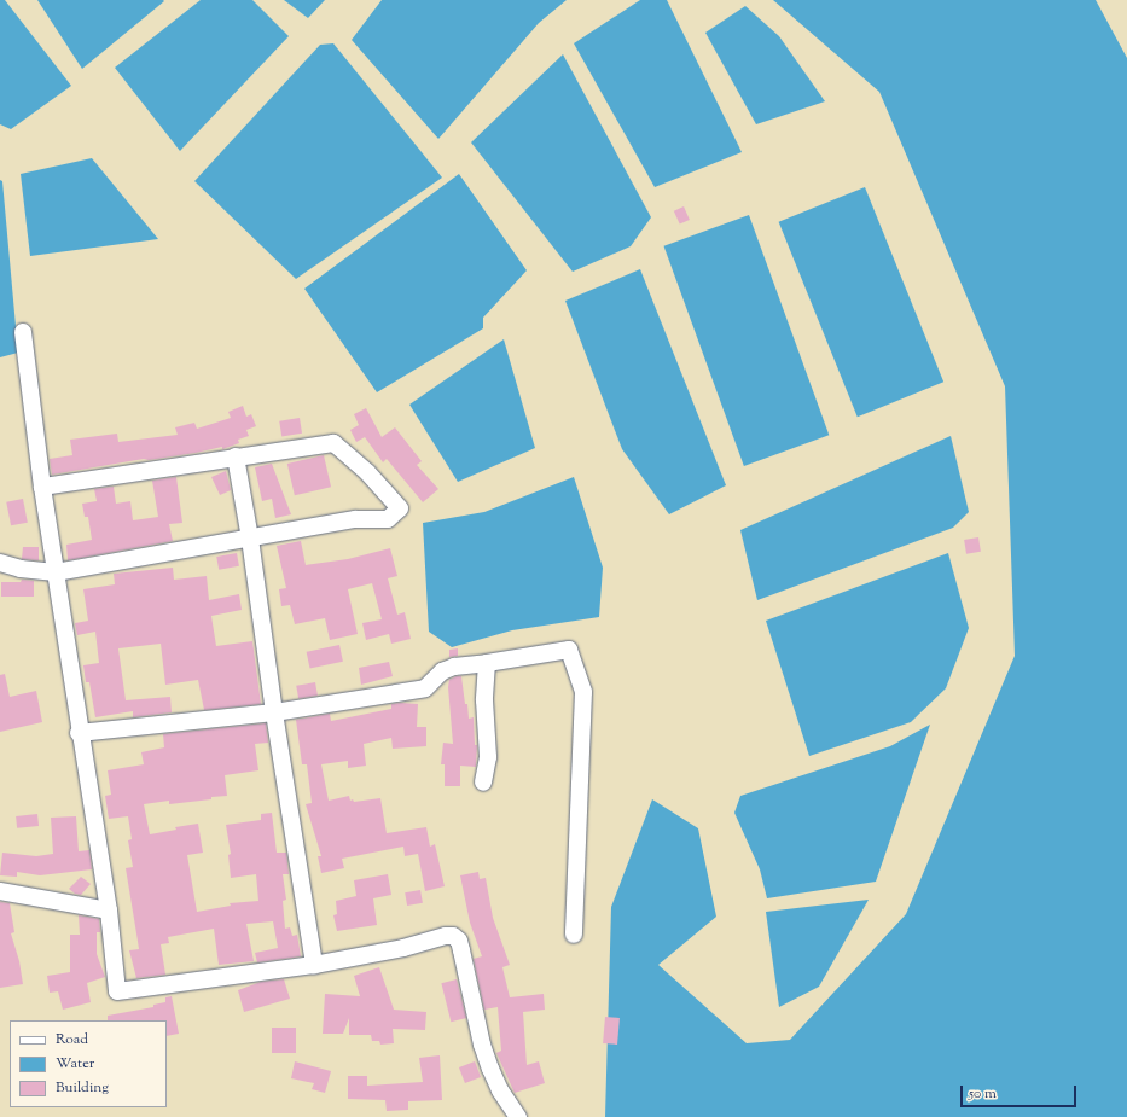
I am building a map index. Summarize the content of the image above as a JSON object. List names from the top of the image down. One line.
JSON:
{"legend":["Road","Water","Building"],"scale_bar":"50 m"}
